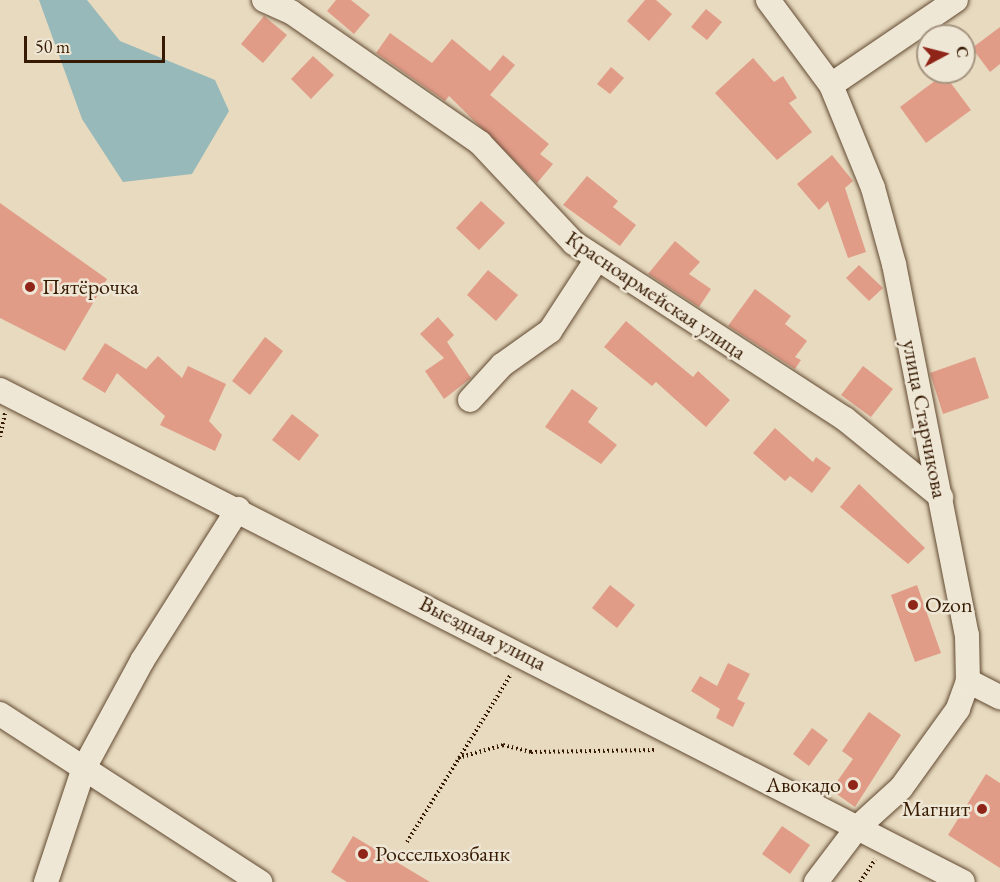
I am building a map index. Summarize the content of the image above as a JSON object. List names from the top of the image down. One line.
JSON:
{"streets":{"street":["Красноармейская улица","улица Старчикова","Выездная улица"]},"crossings":[["Красноармейская улица","улица Старчикова"],["улица Старчикова","Выездная улица"]],"places":["Пятёрочка","Ozon","Авокадо","Магнит","Россельхозбанк"],"scale_bar":"50 m","north":"right"}
